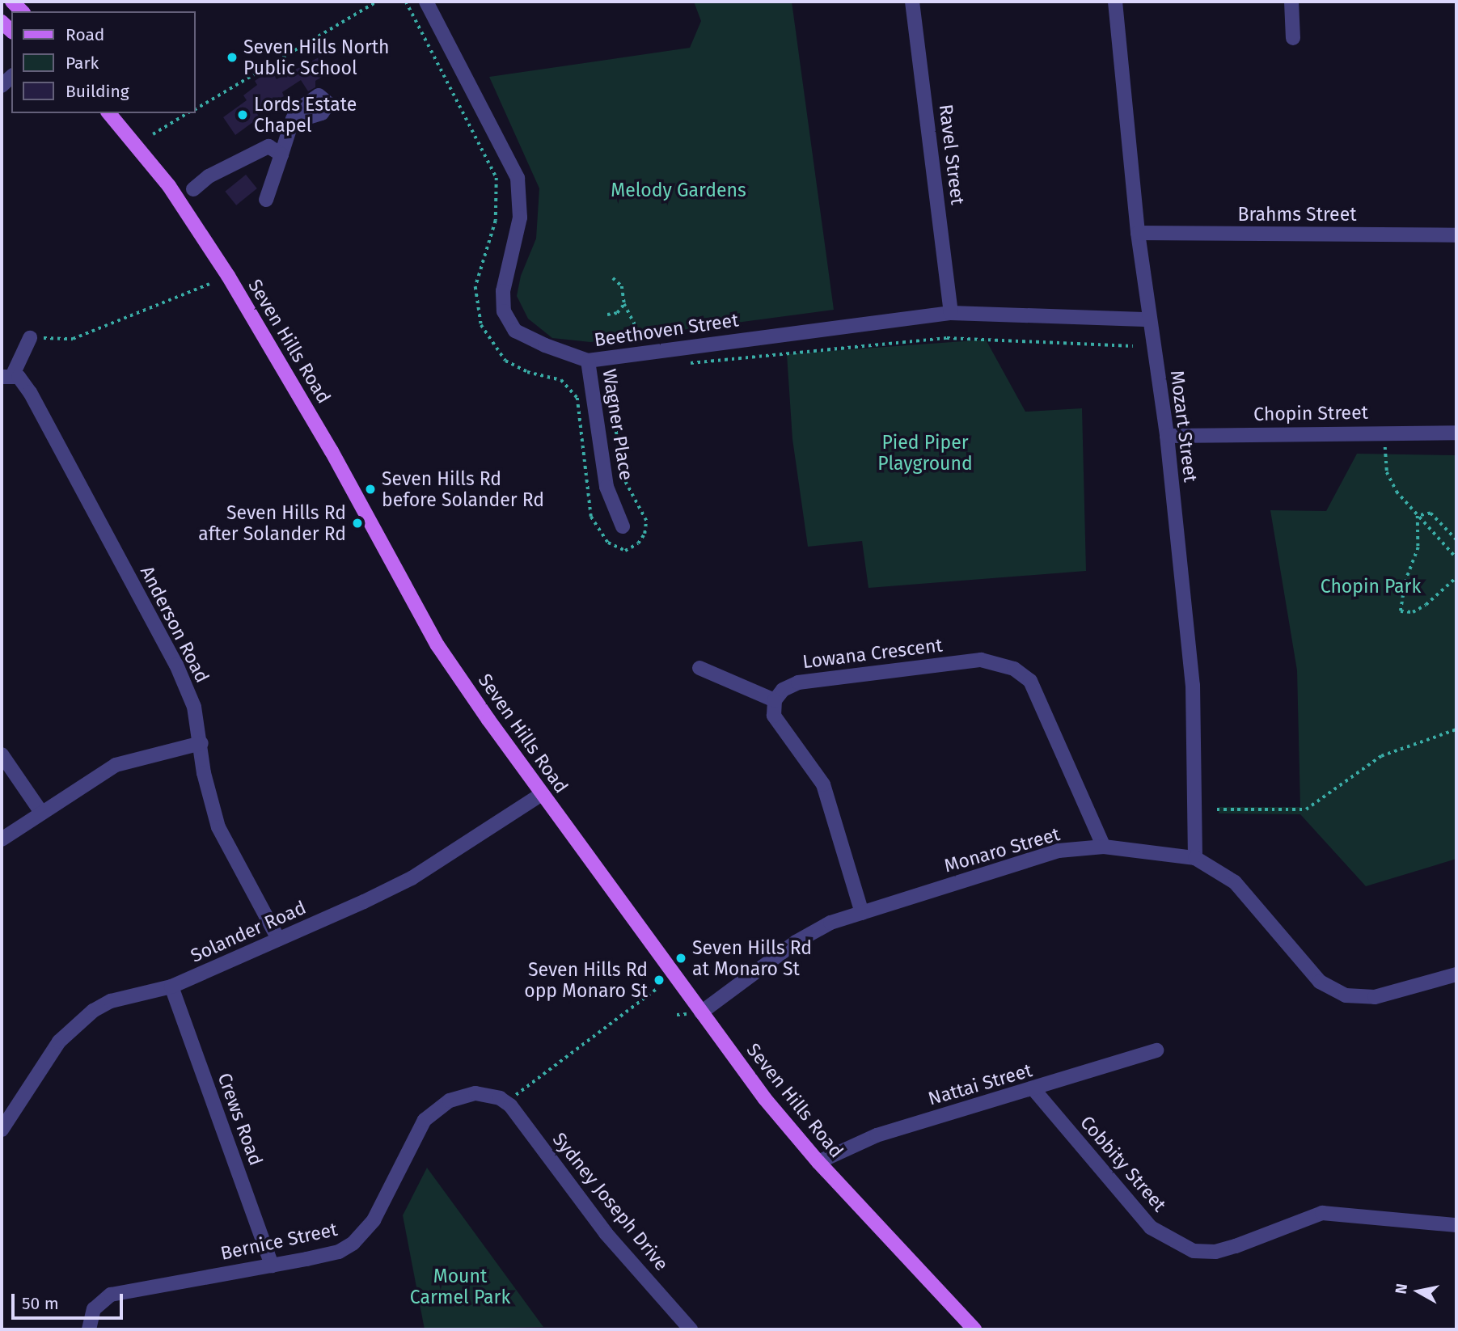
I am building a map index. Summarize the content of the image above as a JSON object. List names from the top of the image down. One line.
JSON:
{"streets":{"main road":["Seven Hills Road"],"street":["Ravel Street","Brahms Street","Beethoven Street","Chopin Street","Wagner Place","Mozart Street","Anderson Road","Lowana Crescent","Monaro Street","Solander Road","Nattai Street","Crews Road","Cobbity Street","Sydney Joseph Drive","Bernice Street"]},"crossings":[["Ravel Street","Beethoven Street"],["Brahms Street","Mozart Street"],["Beethoven Street","Wagner Place"],["Beethoven Street","Mozart Street"],["Seven Hills Road","Monaro Street"],["Seven Hills Road","Solander Road"],["Seven Hills Road","Nattai Street"],["Chopin Street","Mozart Street"],["Mozart Street","Monaro Street"],["Anderson Road","Solander Road"],["Lowana Crescent","Monaro Street"],["Solander Road","Crews Road"],["Nattai Street","Cobbity Street"],["Crews Road","Bernice Street"],["Sydney Joseph Drive","Bernice Street"]],"parks":["Melody Gardens","Pied Piper Playground","Chopin Park","Mount Carmel Park"],"places":["Seven Hills North Public School","Lords Estate Chapel","Seven Hills Rd before Solander Rd","Seven Hills Rd after Solander Rd","Seven Hills Rd at Monaro St","Seven Hills Rd opp Monaro St"],"legend":["Road","Park","Building"],"scale_bar":"50 m","north":"left"}
